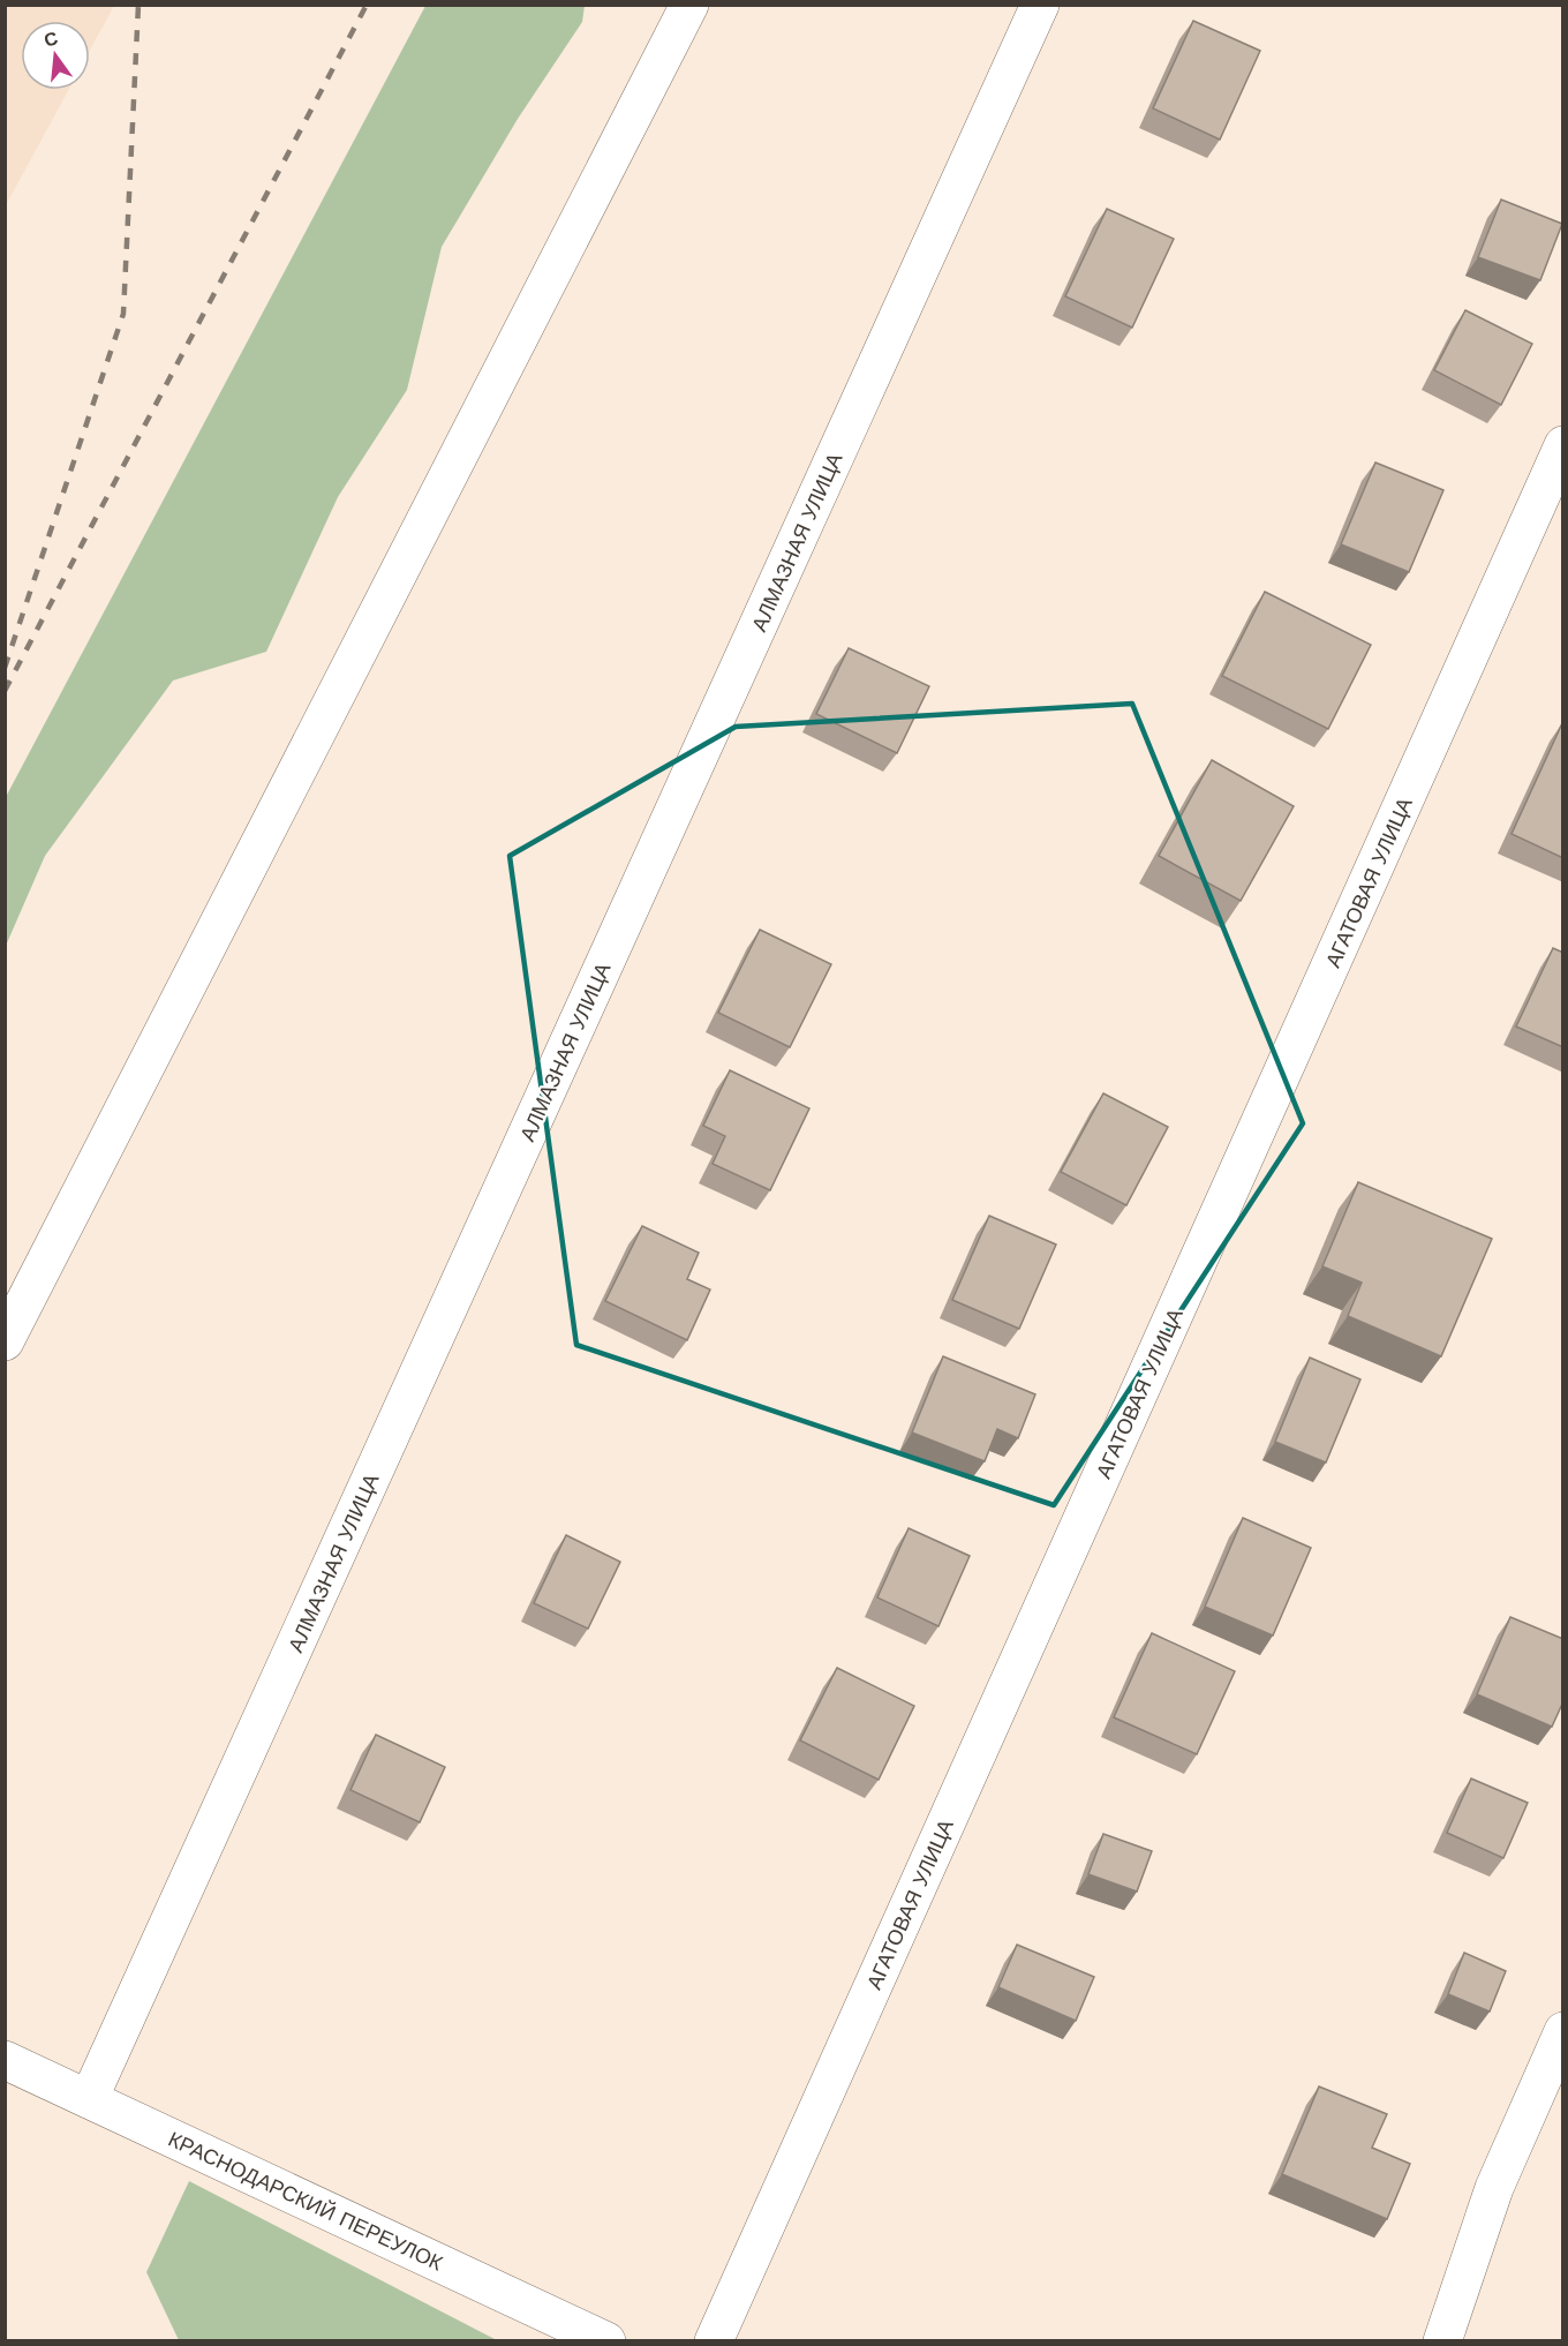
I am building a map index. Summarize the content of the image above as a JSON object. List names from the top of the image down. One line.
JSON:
{"streets":{"street":["АЛМАЗНАЯ УЛИЦА","АГАТОВАЯ УЛИЦА","КРАСНОДАРСКИЙ ПЕРЕУЛОК"]},"crossings":[["АЛМАЗНАЯ УЛИЦА","КРАСНОДАРСКИЙ ПЕРЕУЛОК"]],"north":"top"}
